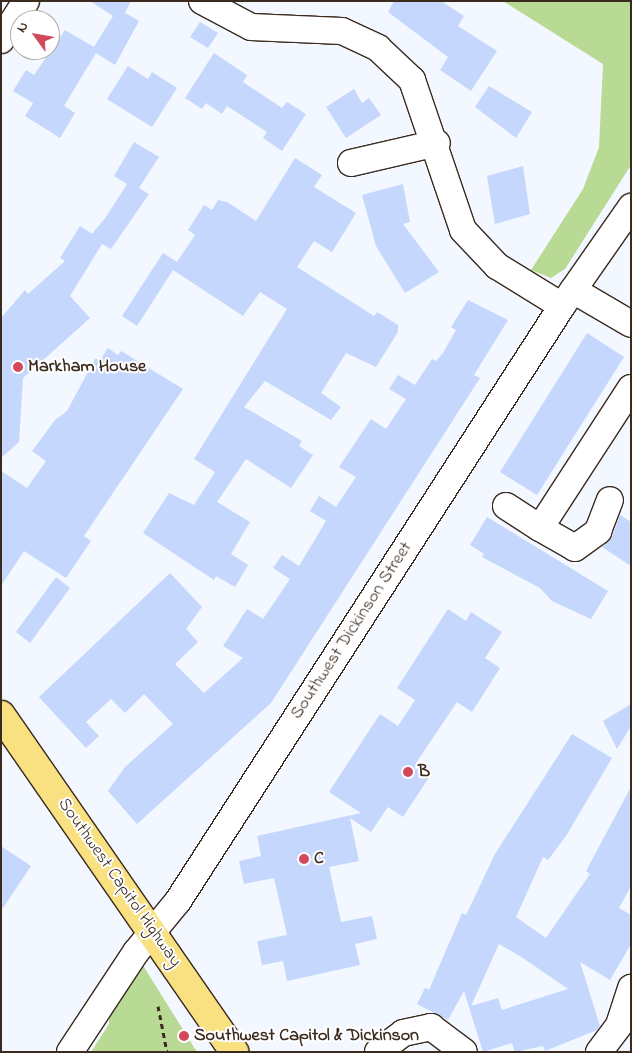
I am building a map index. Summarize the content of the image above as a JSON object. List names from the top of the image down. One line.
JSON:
{"streets":{"main road":["Southwest Capitol Highway"],"street":["Southwest Dickinson Street"]},"crossings":[["Southwest Dickinson Street","Southwest Capitol Highway"]],"places":["Markham House","B","C","Southwest Capitol & Dickinson"],"north":"top left"}
